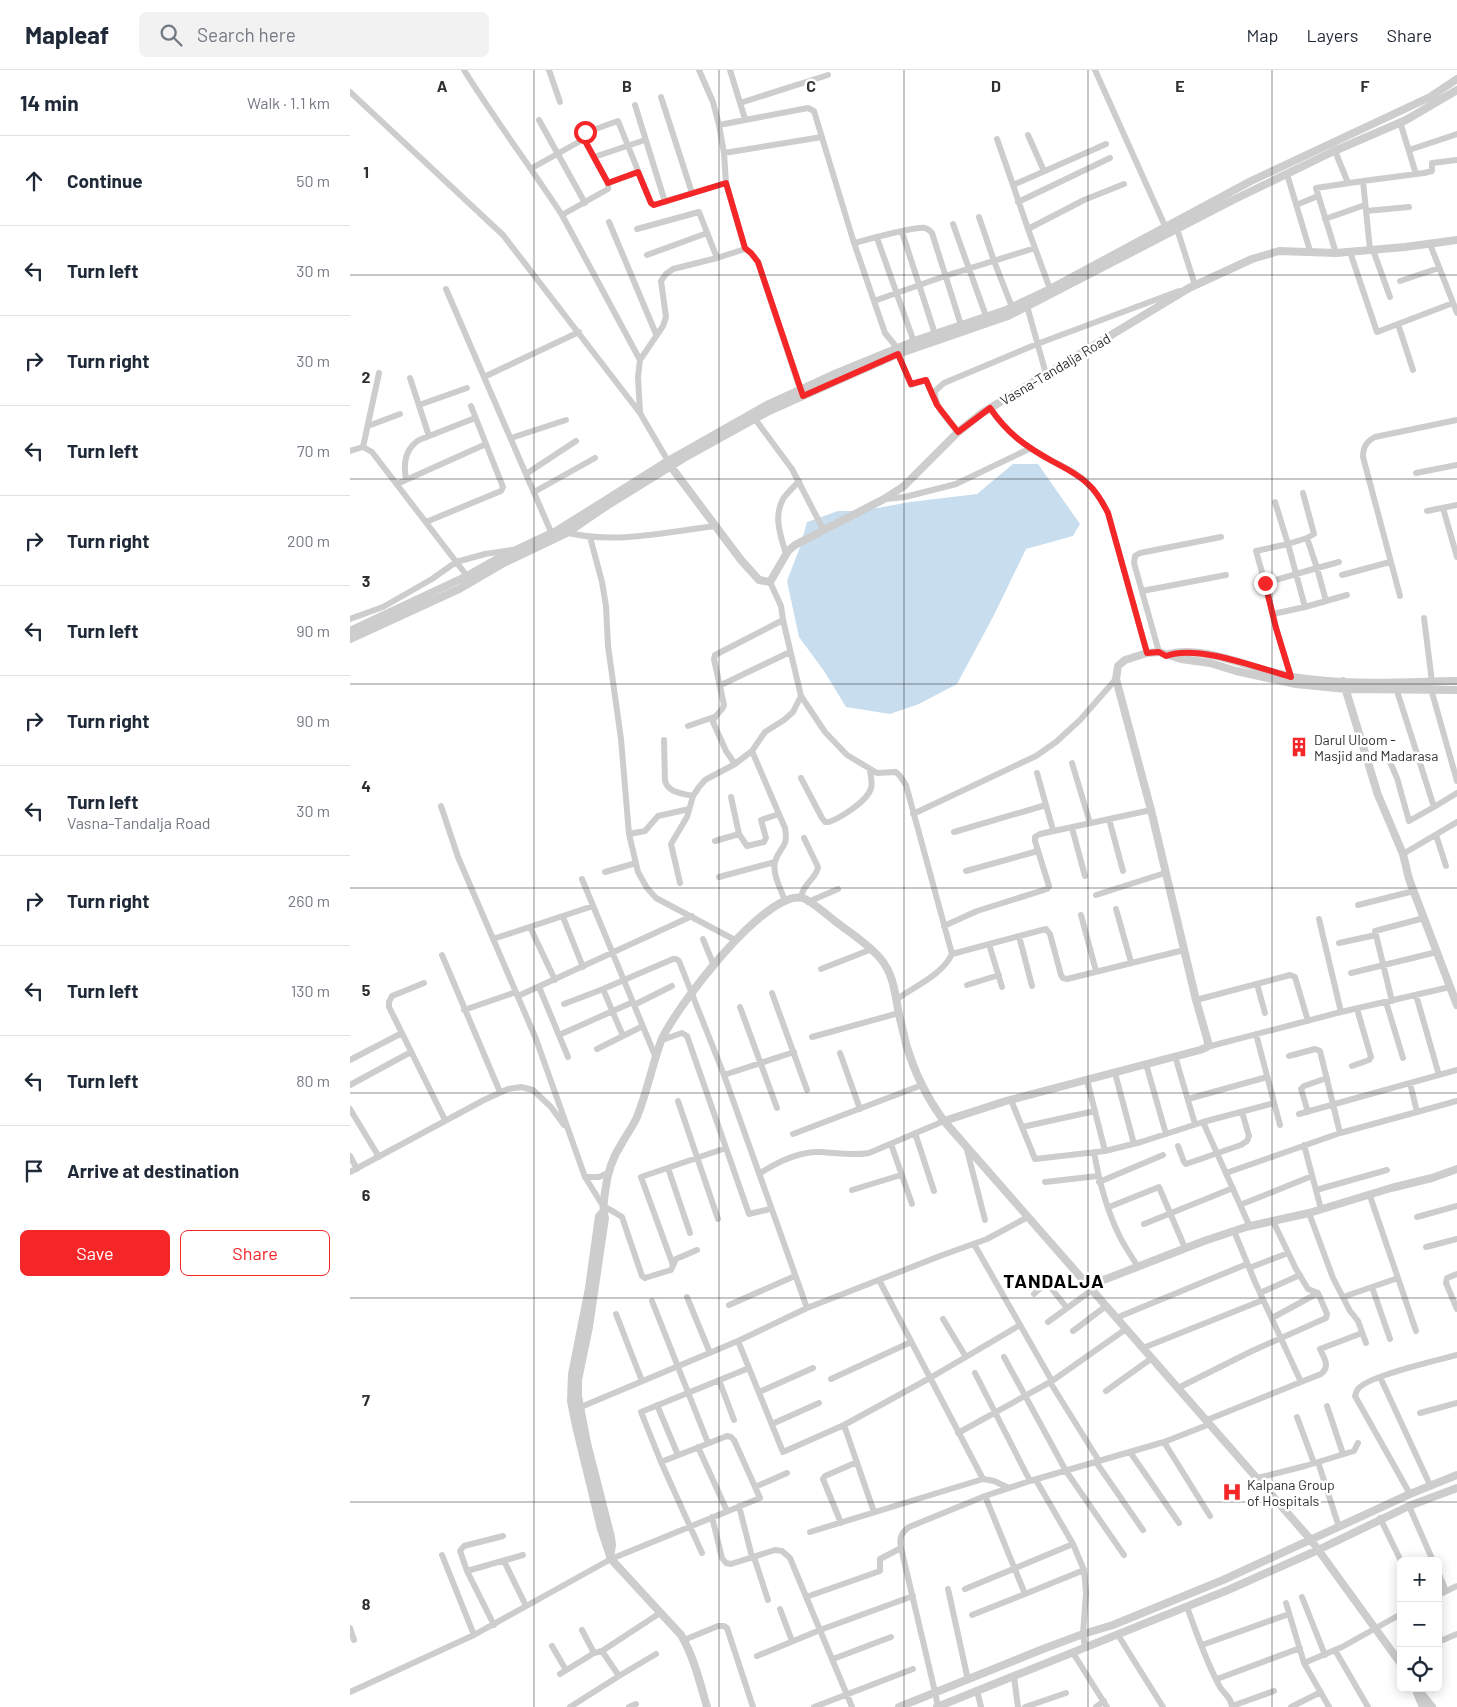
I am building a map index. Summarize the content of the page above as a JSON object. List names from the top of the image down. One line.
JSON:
{"streets":{"street":["Vasna-Tandalja Road"]},"districts":["TANDALJA"],"places":{"building":["Darul Uloom - Masjid and Madarasa"],"hospital":["Kalpana Group of Hospitals"]},"page":{"header":"Mapleaf","search":"Search here","nav":["Map","Layers","Share"],"heading":["14 min","Walk · 1.1 km"],"list":[["Continue","50 m"],["Turn left","30 m"],["Turn right","30 m"],["Turn left","70 m"],["Turn right","200 m"],["Turn left","90 m"],["Turn right","90 m"],["Turn left","Vasna-Tandalja Road","30 m"],["Turn right","260 m"],["Turn left","130 m"],["Turn left","80 m"],"Arrive at destination"],"buttons":["Save","Share"],"map_buttons":["+","−"]},"grid":{"columns":["A","B","C","D","E","F"],"rows":["1","2","3","4","5","6","7","8"]}}
